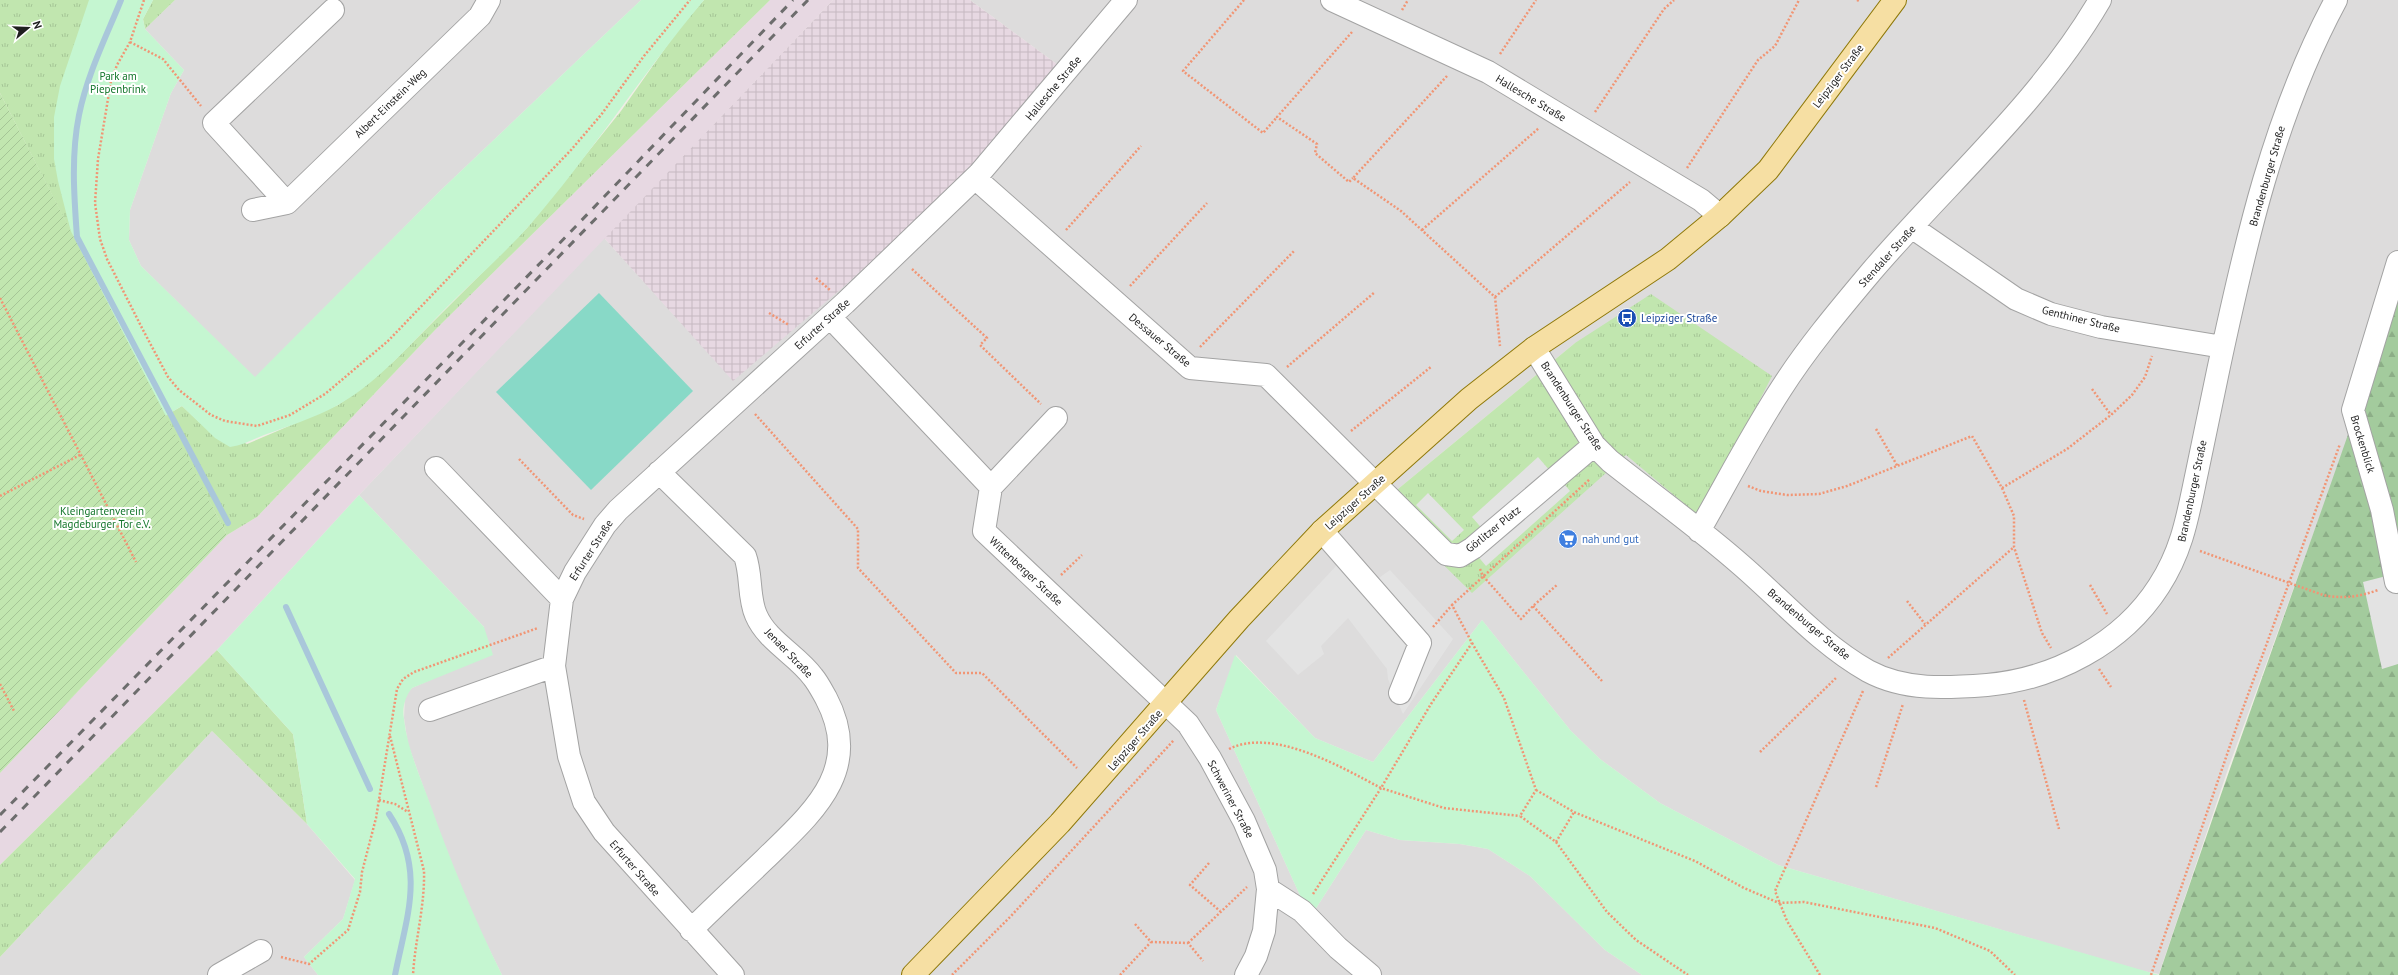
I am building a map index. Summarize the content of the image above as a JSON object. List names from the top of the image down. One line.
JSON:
{"streets":{"main road":["Leipziger Straße"],"street":["Hallesche Straße","Albert-Einstein-Weg","Brandenburger Straße","Stendaler Straße","Genthiner Straße","Erfurter Straße","Dessauer Straße","Brockenblick","Görlitzer Platz","Wittenberger Straße","Jenaer Straße","Schweriner Straße"]},"crossings":[["Leipziger Straße","Hallesche Straße"],["Leipziger Straße","Brandenburger Straße"],["Leipziger Straße","Dessauer Straße"],["Leipziger Straße","Görlitzer Platz"],["Leipziger Straße","Wittenberger Straße"],["Leipziger Straße","Schweriner Straße"],["Hallesche Straße","Erfurter Straße"],["Hallesche Straße","Dessauer Straße"],["Brandenburger Straße","Stendaler Straße"],["Brandenburger Straße","Genthiner Straße"],["Brandenburger Straße","Görlitzer Platz"],["Stendaler Straße","Genthiner Straße"],["Erfurter Straße","Dessauer Straße"],["Erfurter Straße","Jenaer Straße"],["Dessauer Straße","Görlitzer Platz"],["Wittenberger Straße","Schweriner Straße"]],"parks":["Park am Piepenbrink","Kleingartenverein Magdeburger Tor e.V."],"places":{"bus stop":["Leipziger Straße"],"supermarket":["nah und gut"]},"north":"right"}
